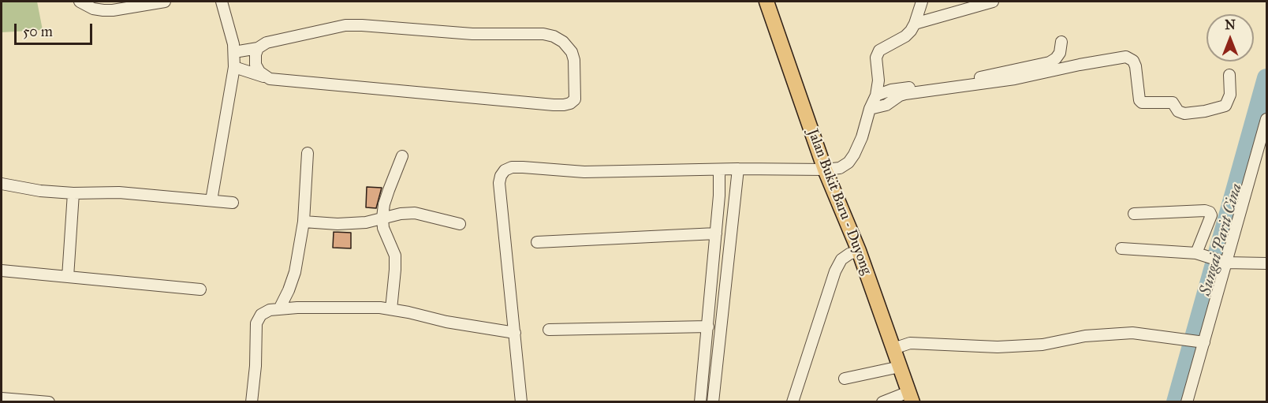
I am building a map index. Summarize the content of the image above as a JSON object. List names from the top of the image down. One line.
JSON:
{"streets":{"main road":["Jalan Bukit Baru - Duyong"]},"water":["Sungai Parit Cina"],"scale_bar":"50 m","north":"top"}
